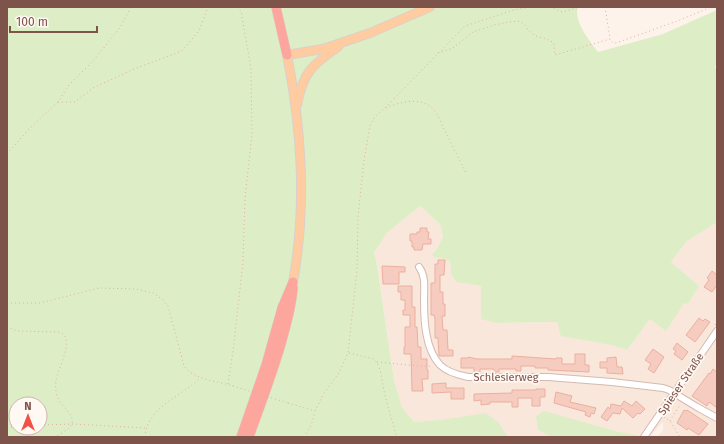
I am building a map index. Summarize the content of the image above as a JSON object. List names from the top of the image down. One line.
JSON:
{"streets":{"street":["Schlesierweg","Spieser Straße"]},"crossings":[["Schlesierweg","Spieser Straße"]],"scale_bar":"100 m","north":"top"}
